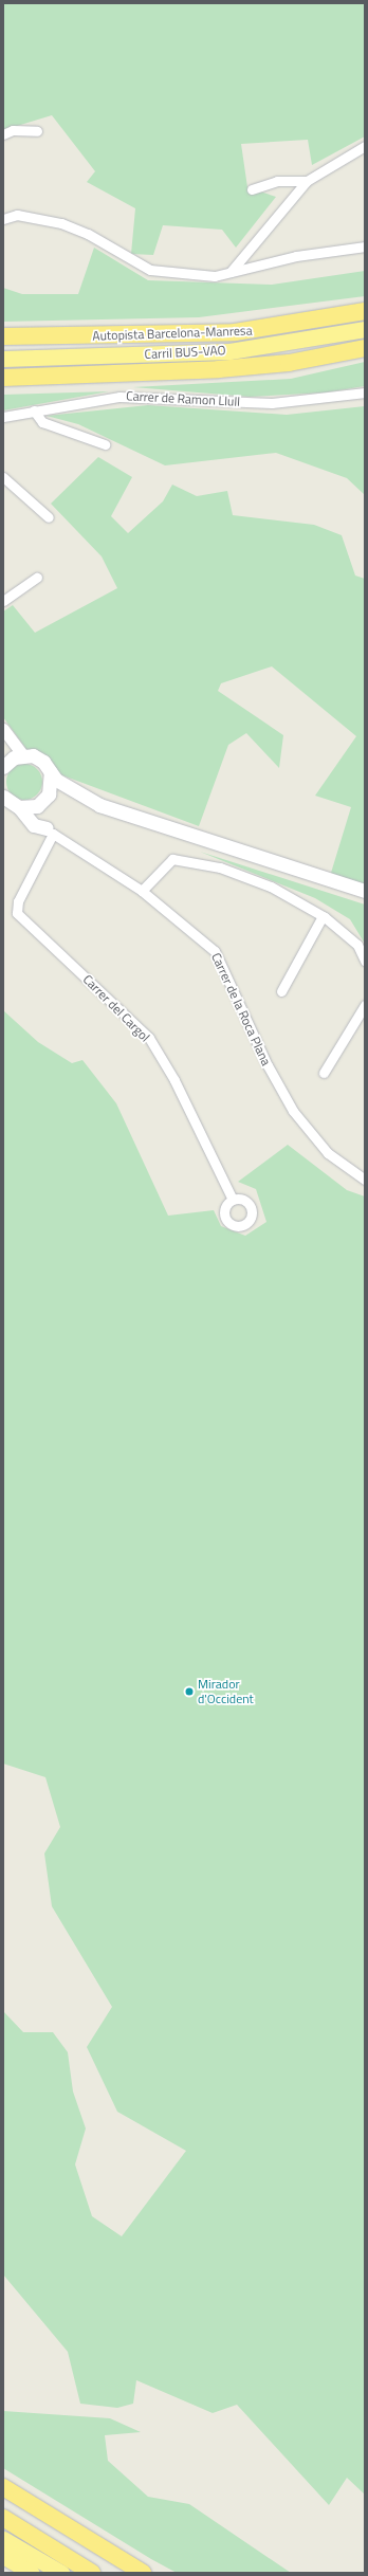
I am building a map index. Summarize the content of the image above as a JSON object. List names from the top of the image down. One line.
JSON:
{"streets":{"highway":["Autopista Barcelona-Manresa","Carril BUS-VAO"],"street":["Carrer de Ramon Llull","Carrer del Cargol","Carrer de la Roca Plana"]},"crossings":[["Carrer del Cargol","Carrer de la Roca Plana"]],"places":["Mirador d'Occident"]}
